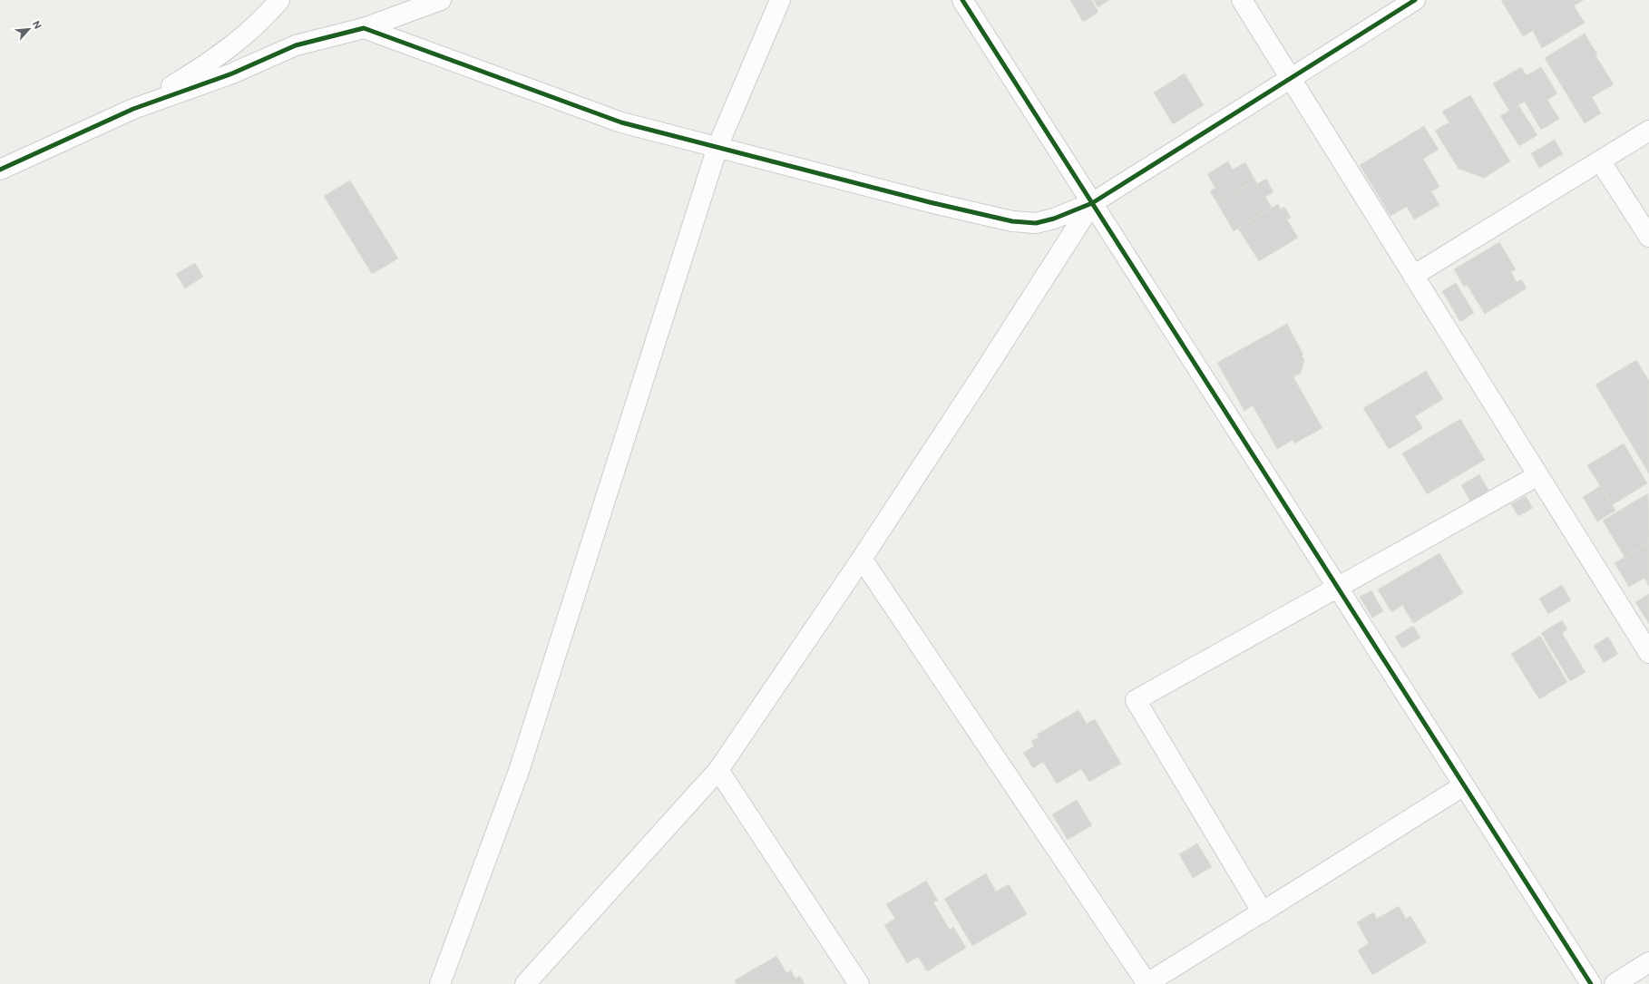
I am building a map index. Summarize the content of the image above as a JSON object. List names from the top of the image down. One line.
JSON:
{"north":"top right"}
